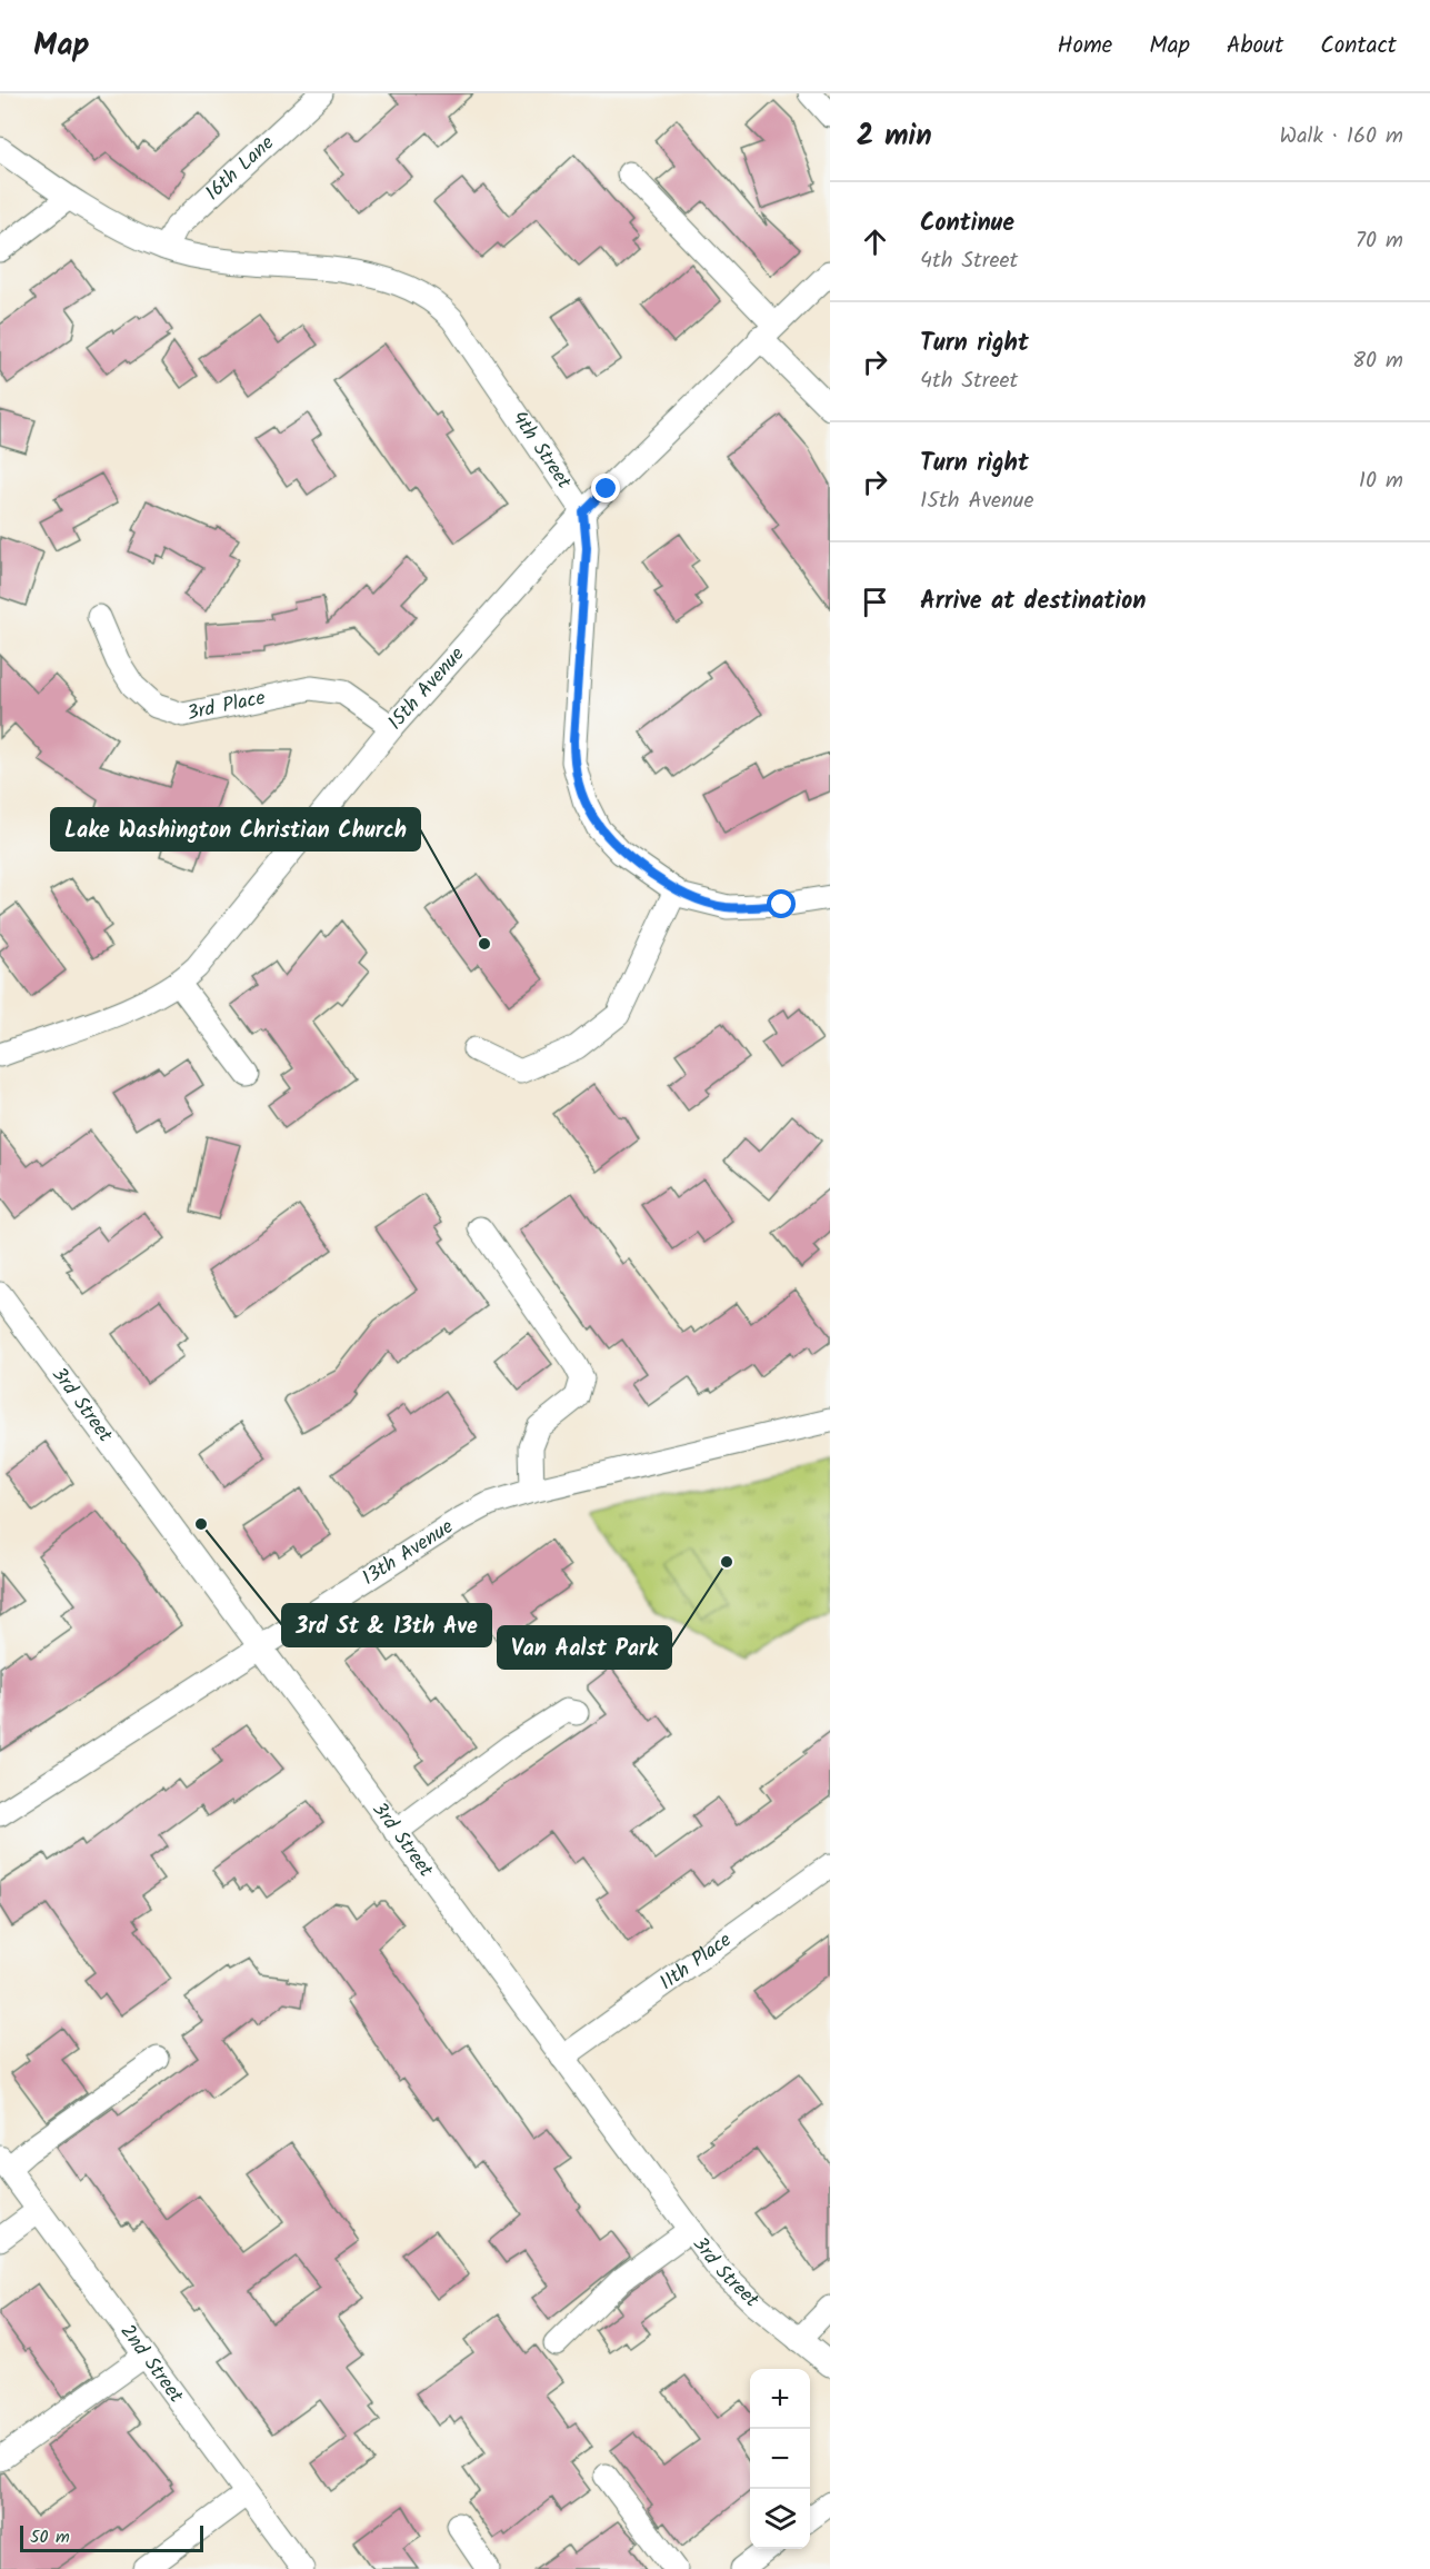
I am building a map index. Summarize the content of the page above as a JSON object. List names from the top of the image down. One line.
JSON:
{"streets":{"street":["16th Lane","4th Street","15th Avenue","3rd Place","3rd Street","13th Avenue","11th Place","2nd Street"]},"crossings":[["16th Lane","4th Street"],["4th Street","15th Avenue"],["15th Avenue","3rd Place"],["3rd Street","13th Avenue"],["3rd Street","11th Place"]],"places":["Lake Washington Christian Church","3rd St & 13th Ave","Van Aalst Park"],"scale_bar":"50 m","page":{"header":"Map","nav":["Home","Map","About","Contact"],"heading":["2 min","Walk · 160 m"],"list":[["Continue","4th Street","70 m"],["Turn right","4th Street","80 m"],["Turn right","15th Avenue","10 m"],"Arrive at destination"],"map_buttons":["+","−"],"scale":"50 m"}}
